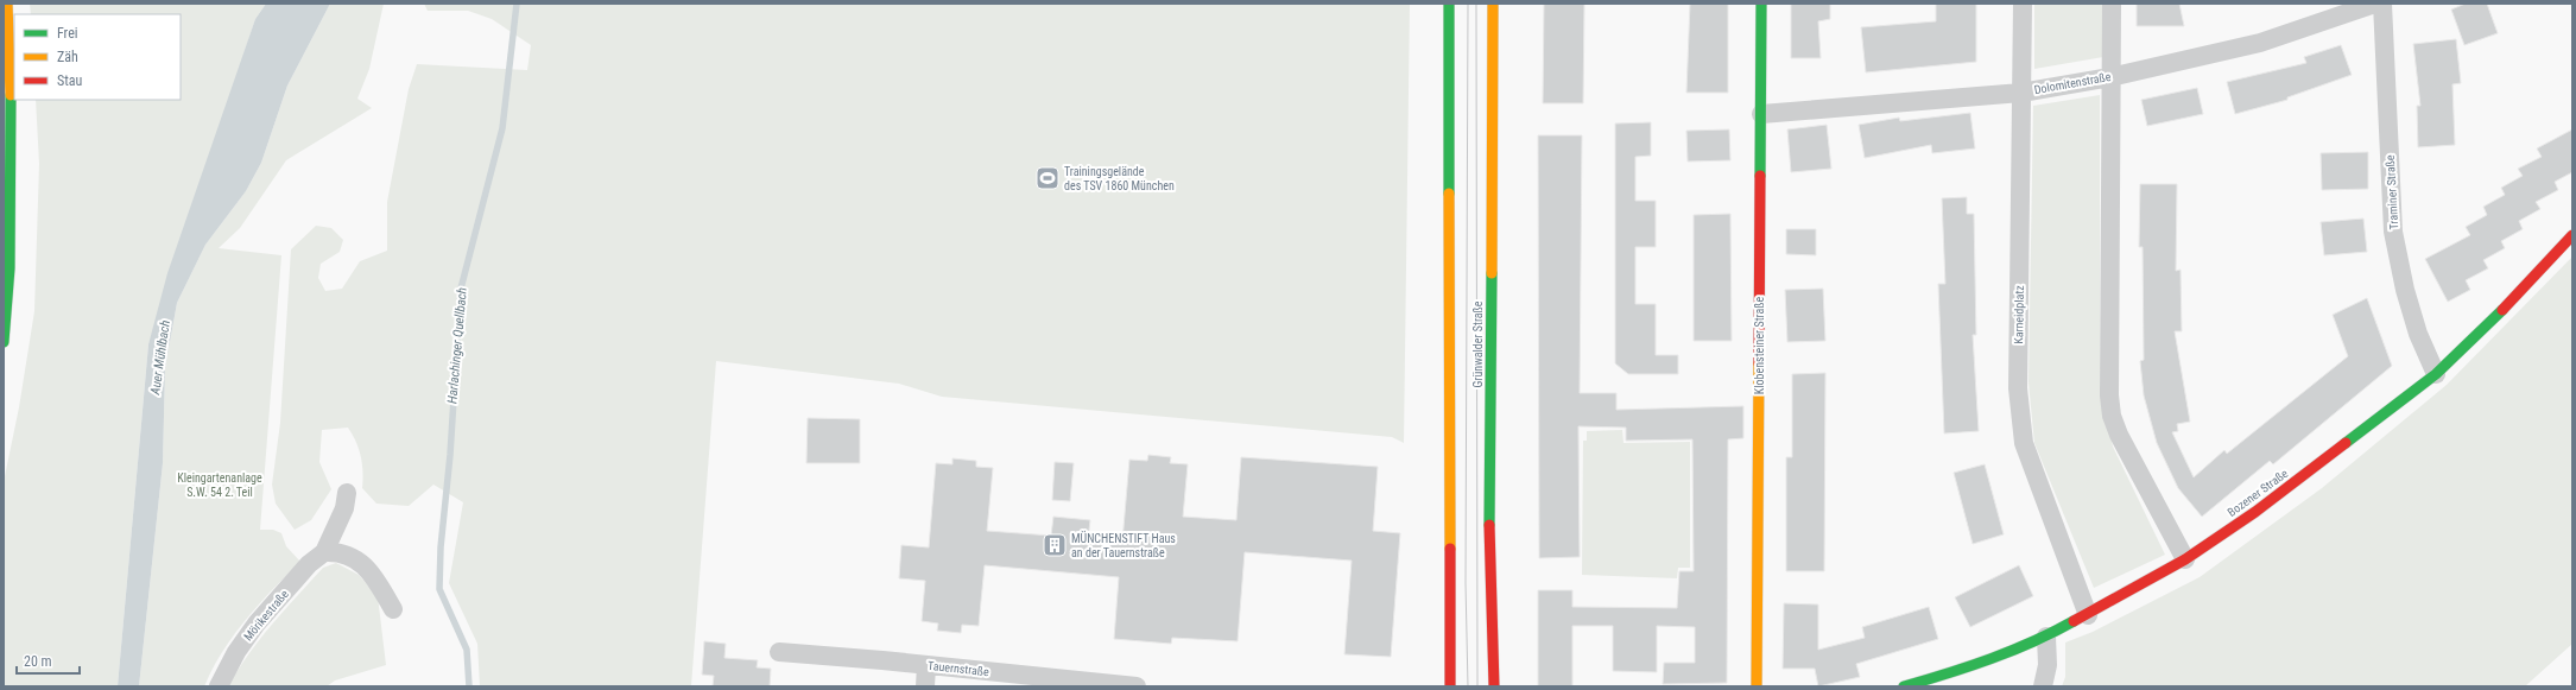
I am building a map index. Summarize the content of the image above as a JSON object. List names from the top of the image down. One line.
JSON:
{"streets":{"street":["Dolomitenstraße","Traminer Straße","Karneidplatz","Grünwalder Straße","Klobensteiner Straße","Bozener Straße","Mörikestraße","Tauernstraße"]},"crossings":[["Dolomitenstraße","Karneidplatz"],["Dolomitenstraße","Klobensteiner Straße"],["Traminer Straße","Bozener Straße"],["Karneidplatz","Bozener Straße"]],"water":["Harlachinger Quellbach","Auer Mühlbach"],"parks":["Kleingartenanlage S.W. 54 2. Teil"],"places":{"sports":["Trainingsgelände des TSV 1860 München"],"building":["MÜNCHENSTIFT Haus an der Tauernstraße"]},"legend":["Frei","Zäh","Stau"],"scale_bar":"20 m"}
